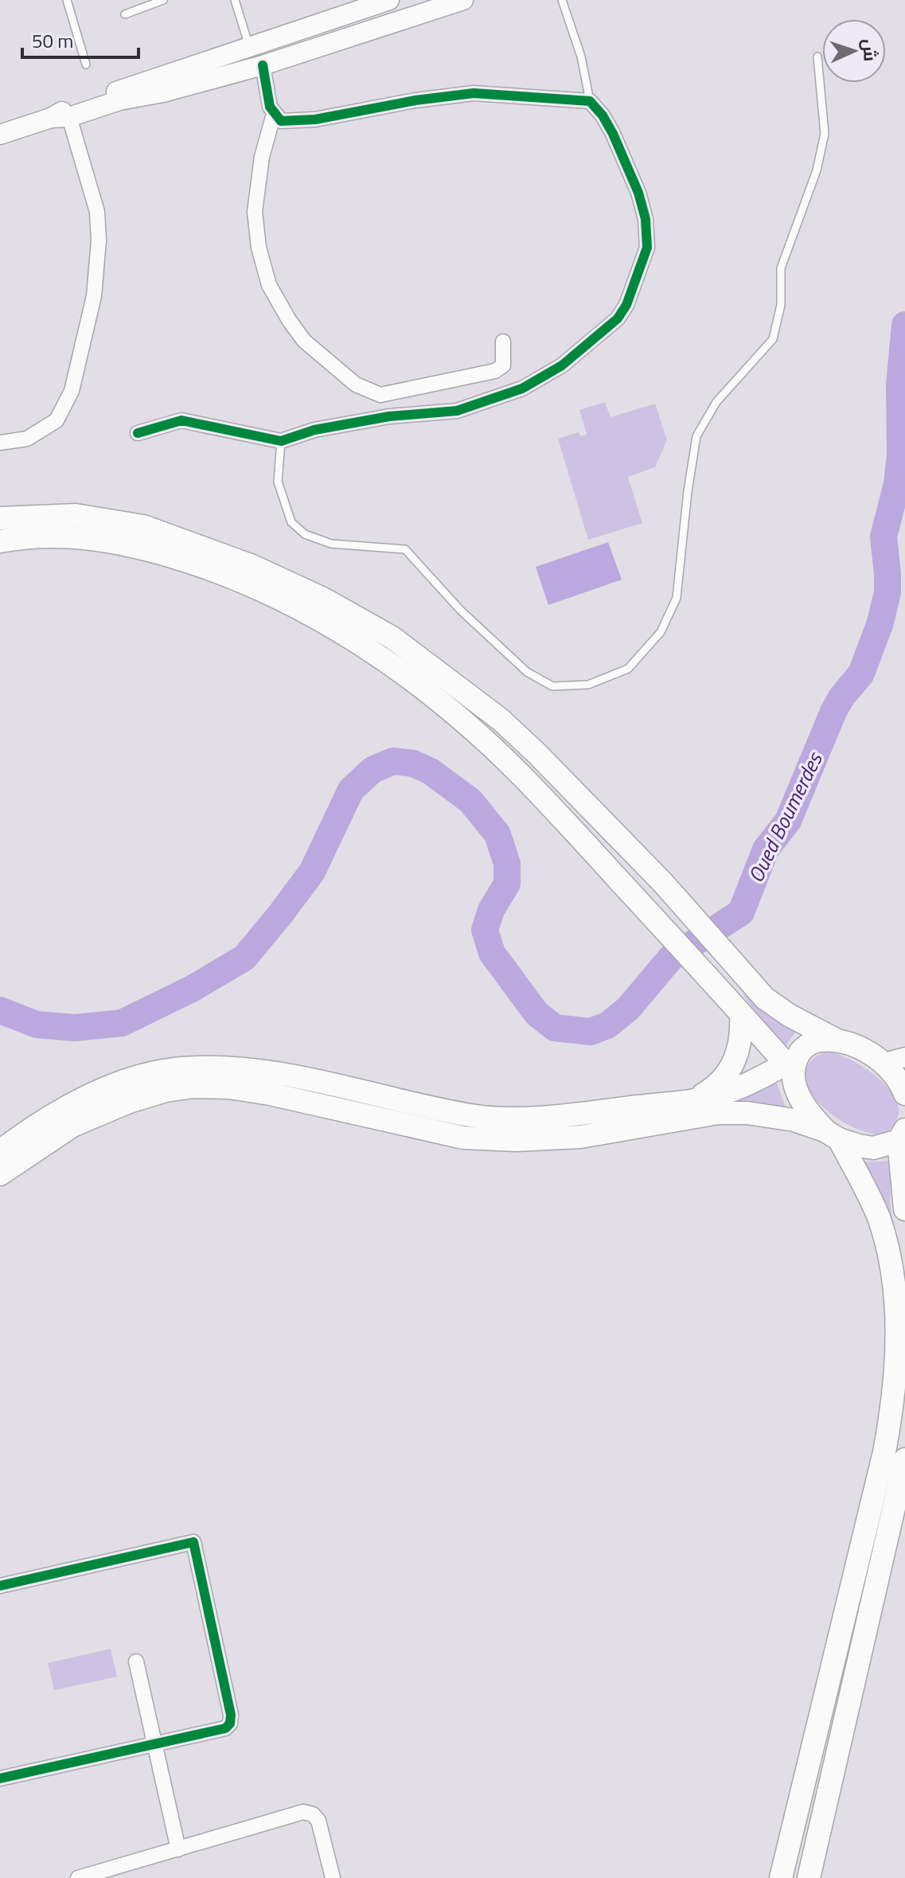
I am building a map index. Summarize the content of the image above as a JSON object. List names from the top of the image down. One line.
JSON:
{"water":["Oued Boumerdes"],"scale_bar":"50 m","north":"right"}
